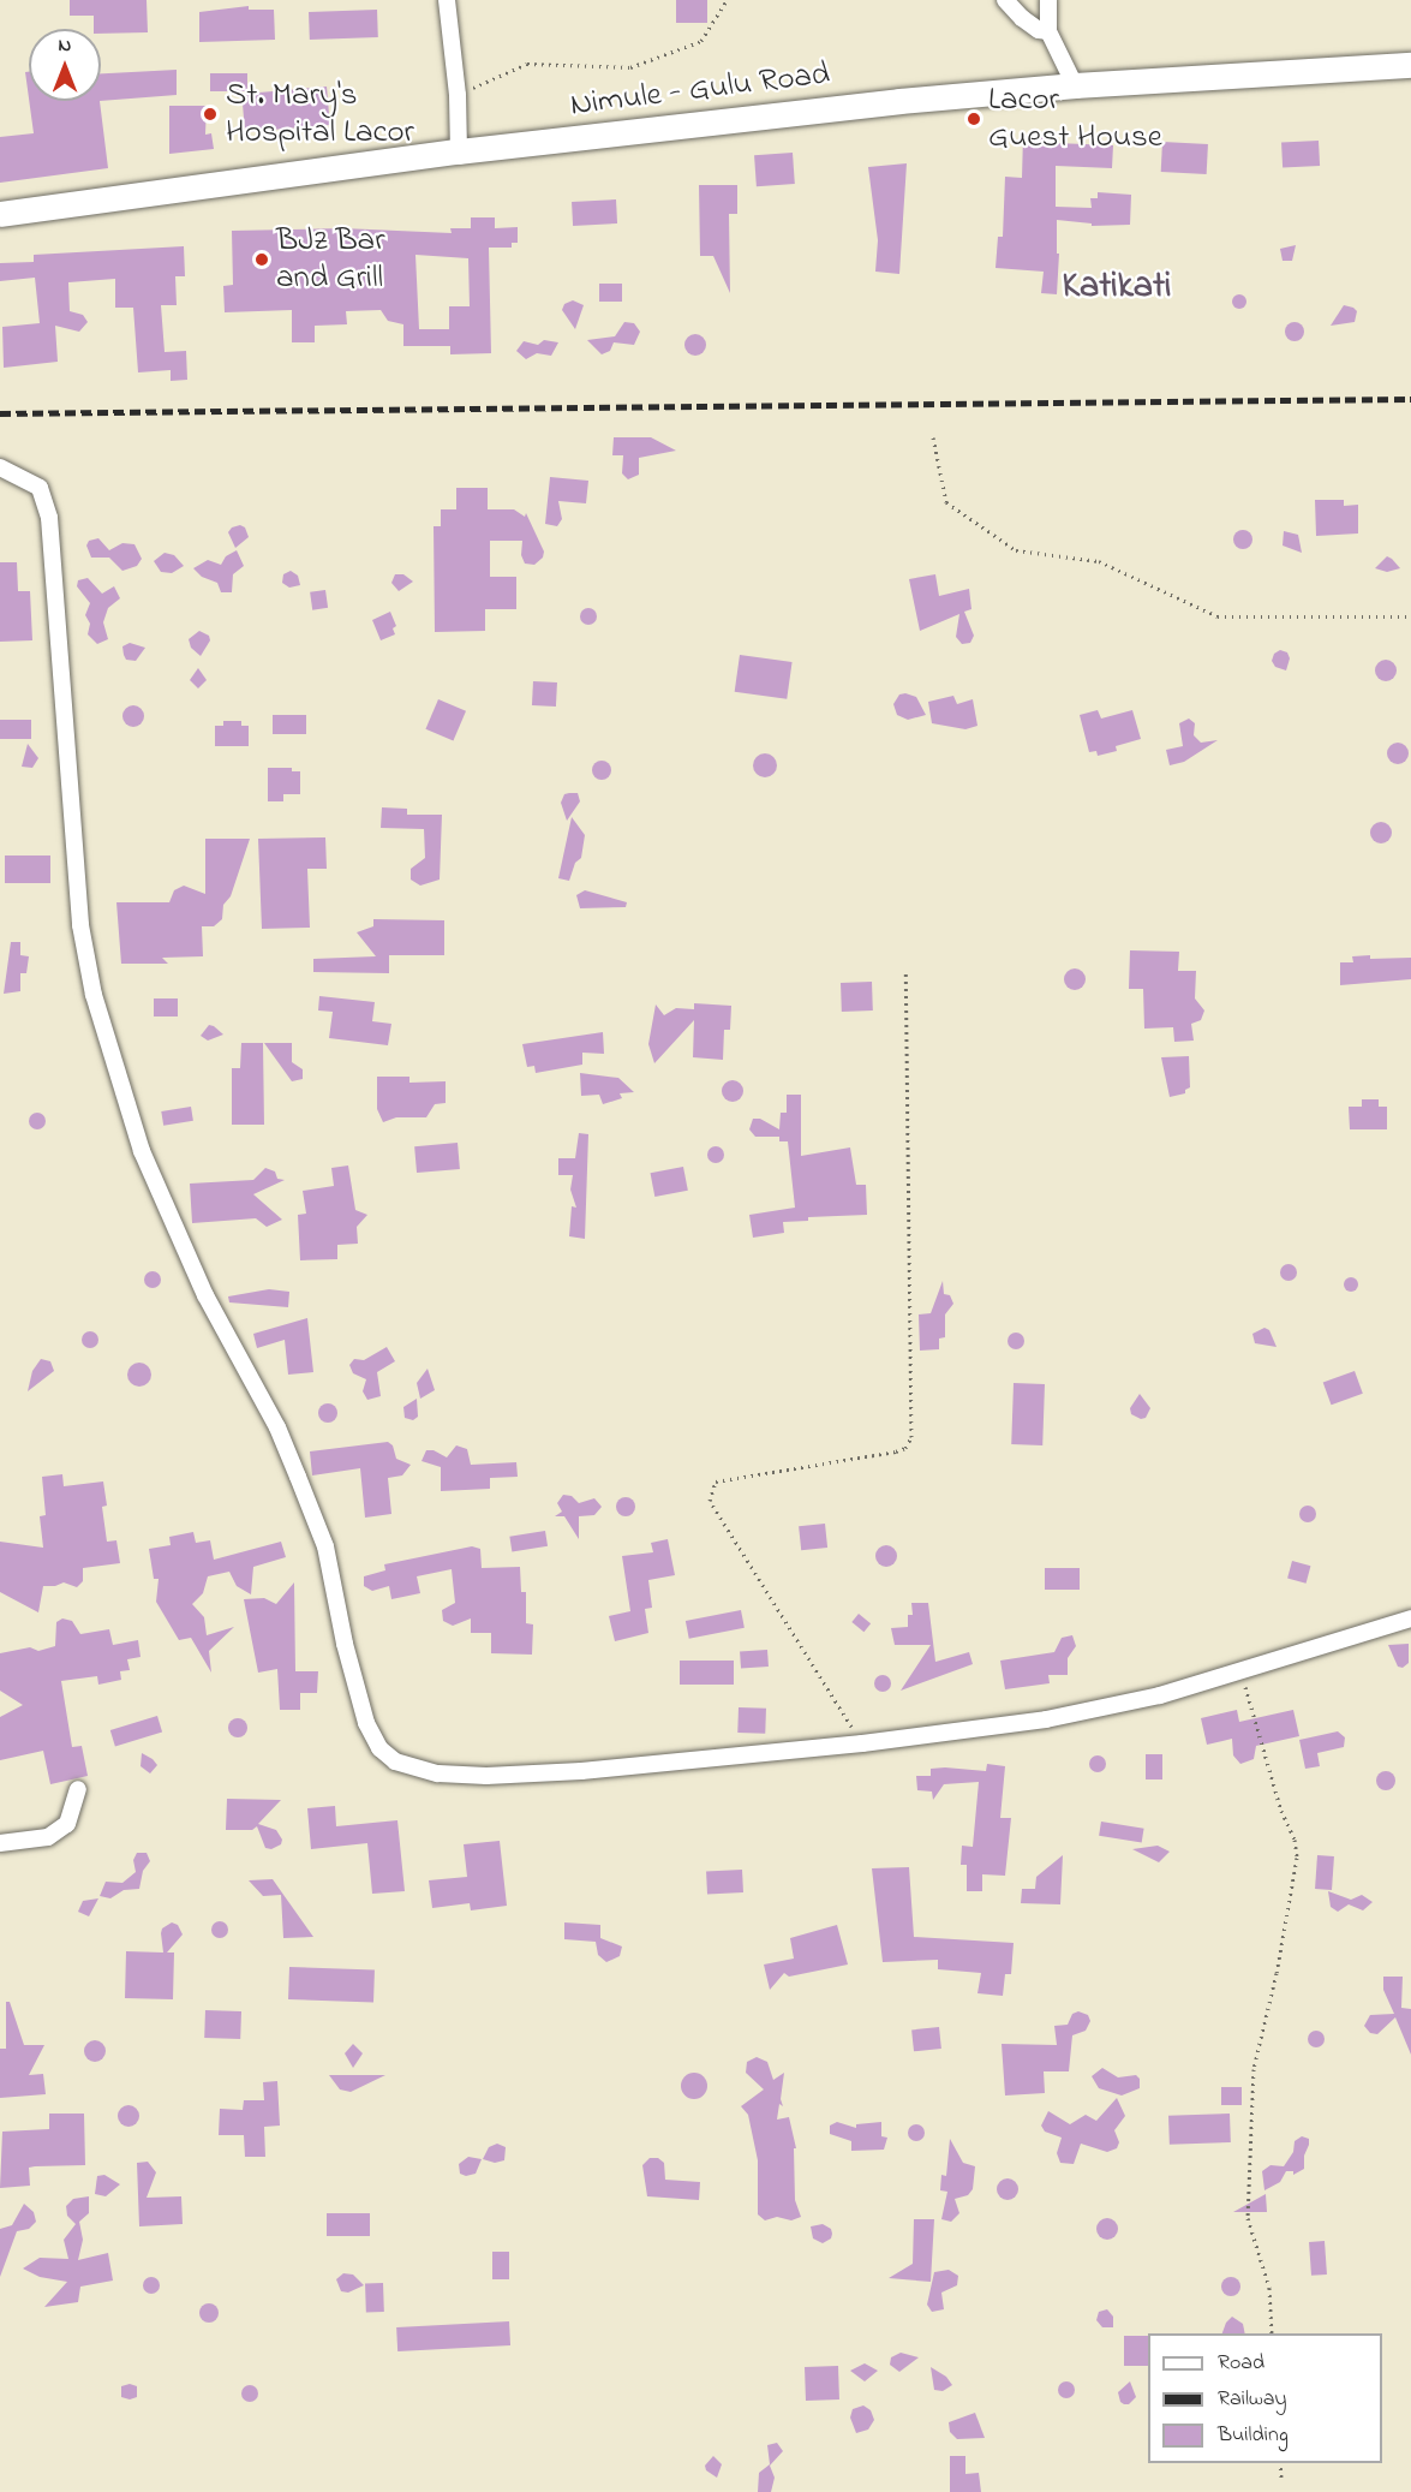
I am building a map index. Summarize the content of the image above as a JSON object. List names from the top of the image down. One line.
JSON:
{"streets":{"main road":["Nimule - Gulu Road"]},"districts":["Katikati"],"places":["St. Mary's Hospital Lacor","Lacor Guest House","BJz Bar and Grill"],"legend":["Road","Railway","Building"],"north":"top"}
